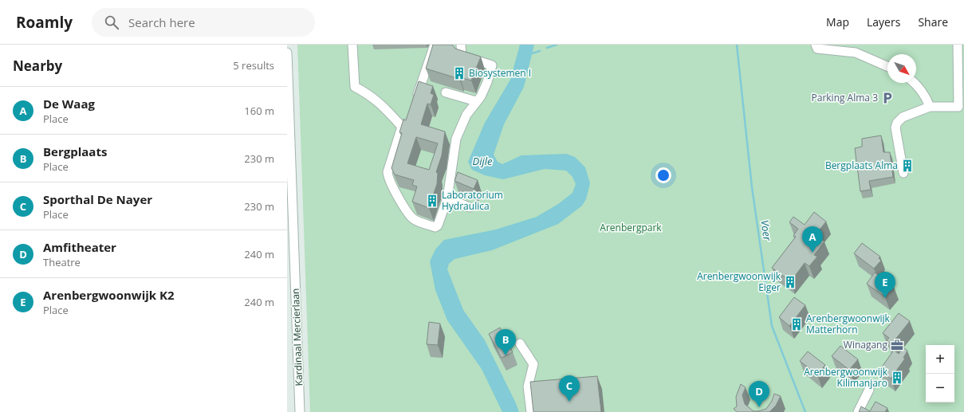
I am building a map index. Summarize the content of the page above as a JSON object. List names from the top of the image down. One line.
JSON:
{"streets":{"street":["Kardinaal Mercierlaan"]},"water":["Dijle","Voer"],"parks":["Arenbergpark"],"places":{"building":["Biosystemen I","Bergplaats Alma","Laboratorium Hydraulica","Arenbergwoonwijk Eiger","Arenbergwoonwijk Matterhorn","Arenbergwoonwijk Kilimanjaro"],"parking":["Parking Alma 3"],"office":["Winagang"]},"north":"bottom right","page":{"header":"Roamly","search":"Search here","nav":["Map","Layers","Share"],"heading":["Nearby","5 results"],"list":[{"mark":"A","name":"De Waag","note":"Place","value":"160 m"},{"mark":"B","name":"Bergplaats","note":"Place","value":"230 m"},{"mark":"C","name":"Sporthal De Nayer","note":"Place","value":"230 m"},{"mark":"D","name":"Amfitheater","note":"Theatre","value":"240 m"},{"mark":"E","name":"Arenbergwoonwijk K2","note":"Place","value":"240 m"}],"pins":["A","E","B","C","D"],"map_buttons":["+","−"]}}
